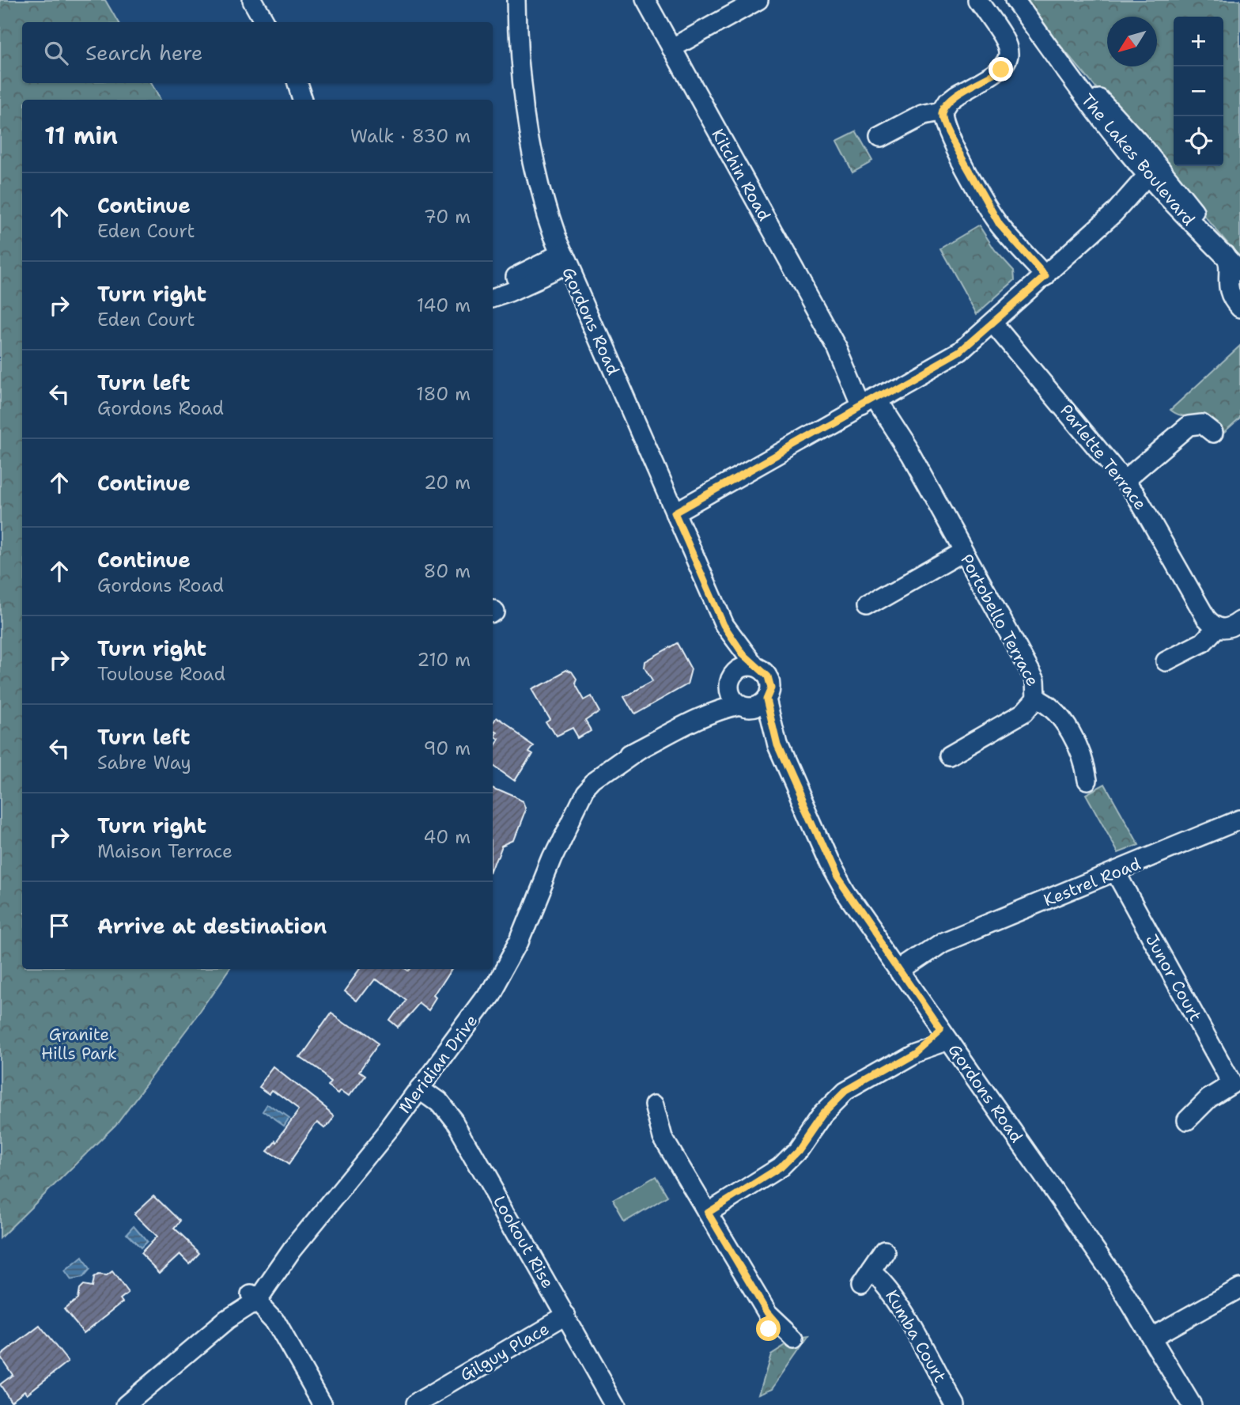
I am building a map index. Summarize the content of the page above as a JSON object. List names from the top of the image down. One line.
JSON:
{"streets":{"street":["The Lakes Boulevard","Kitchin Road","Gordons Road","Parlette Terrace","Portobello Terrace","Kestrel Road","Junor Court","Meridian Drive","Lookout Rise","Kumba Court","Gilguy Place"]},"crossings":[["Kitchin Road","Portobello Terrace"],["Gordons Road","Kestrel Road"],["Gordons Road","Meridian Drive"],["Kestrel Road","Junor Court"],["Meridian Drive","Lookout Rise"],["Lookout Rise","Gilguy Place"]],"parks":["Granite Hills Park"],"north":"bottom left","page":{"map_buttons":["+","−"],"search":"Search here","heading":["11 min","Walk · 830 m"],"list":[["Continue","Eden Court","70 m"],["Turn right","Eden Court","140 m"],["Turn left","Gordons Road","180 m"],["Continue","20 m"],["Continue","Gordons Road","80 m"],["Turn right","Toulouse Road","210 m"],["Turn left","Sabre Way","90 m"],["Turn right","Maison Terrace","40 m"],"Arrive at destination"]}}
